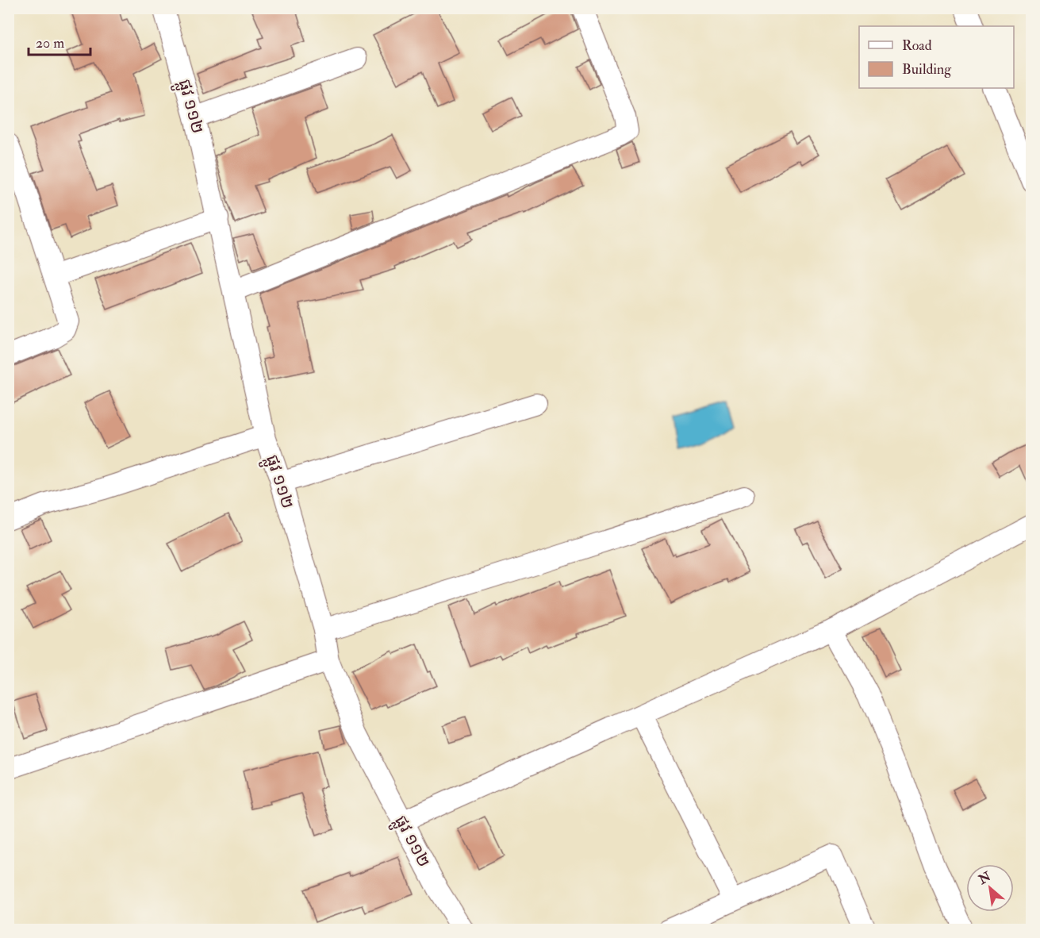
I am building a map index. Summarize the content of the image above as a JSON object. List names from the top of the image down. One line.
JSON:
{"streets":{"street":["ផ្លូវ ១១២"]},"legend":["Road","Building"],"scale_bar":"20 m","north":"top left"}
